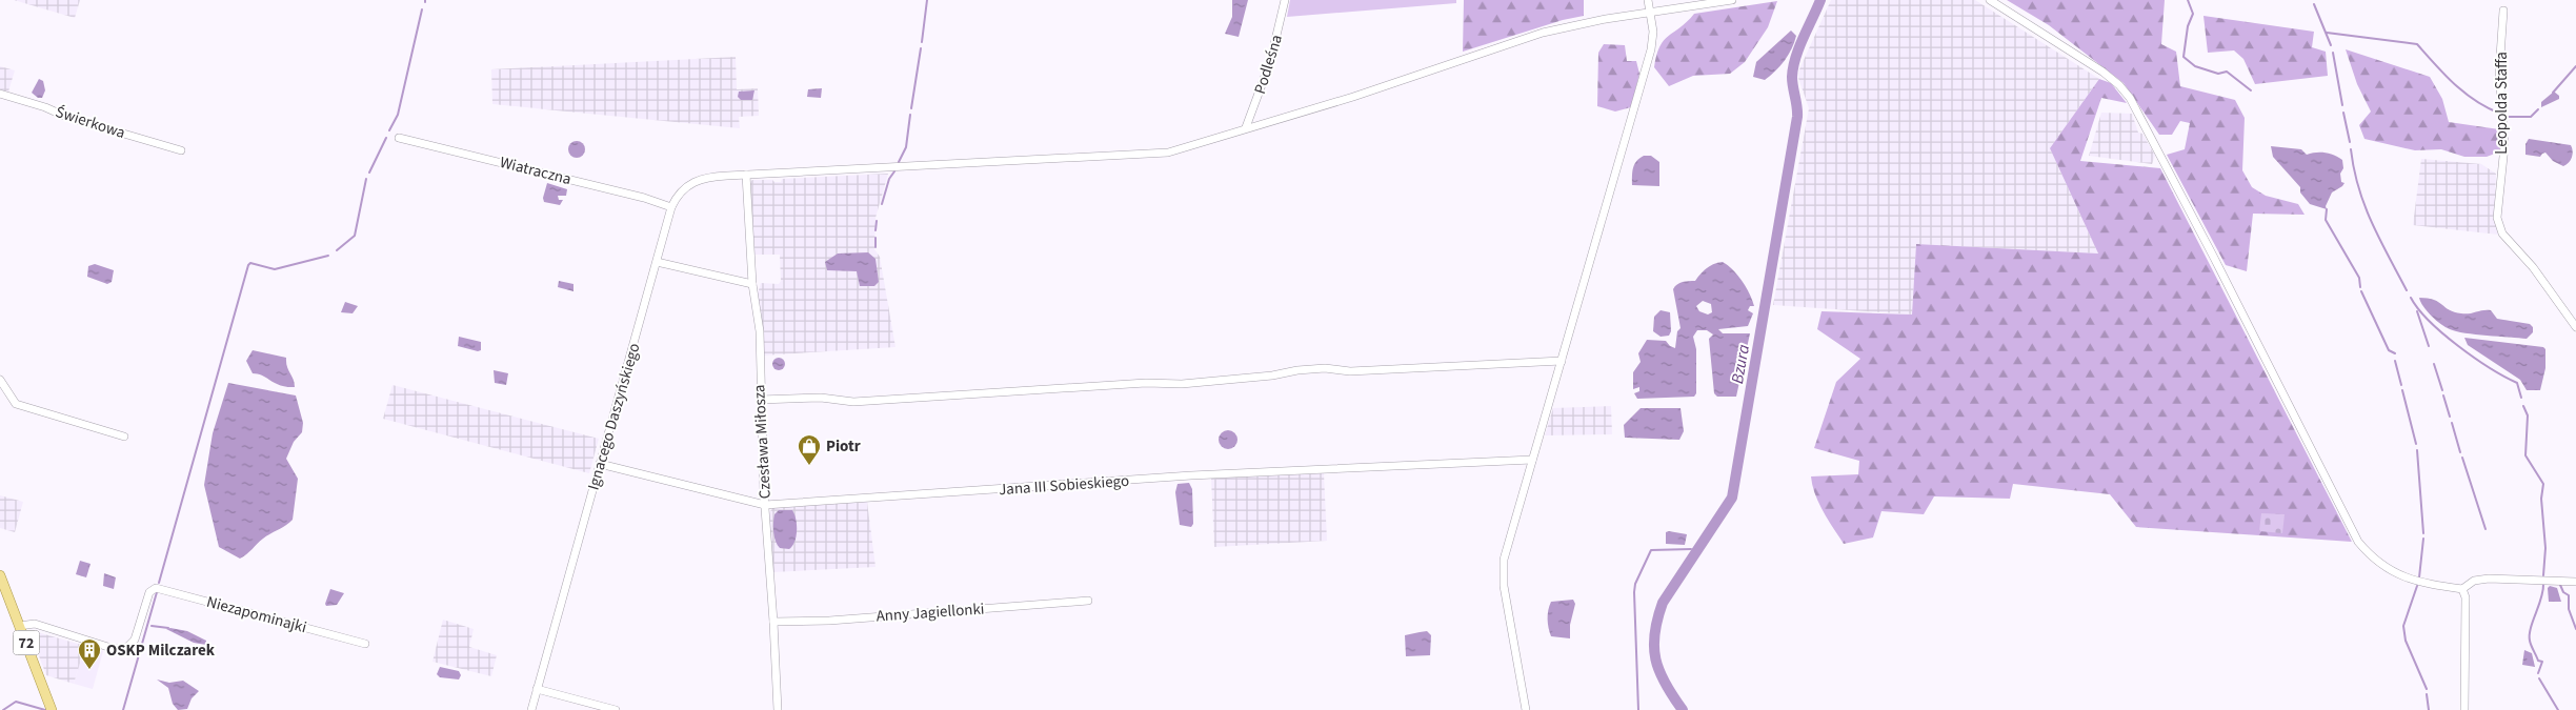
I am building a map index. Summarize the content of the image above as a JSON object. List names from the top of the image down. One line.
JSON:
{"streets":{"main road":["72"],"street":["Podleśna","Leopolda Staffa","Świerkowa","Wiatraczna","Ignacego Daszyńskiego","Czesława Miłosza","Jana III Sobieskiego","Anny Jagiellonki","Niezapominajki"]},"crossings":[["Podleśna","Ignacego Daszyńskiego"],["Wiatraczna","Ignacego Daszyńskiego"],["Ignacego Daszyńskiego","Czesława Miłosza"],["Ignacego Daszyńskiego","Jana III Sobieskiego"],["Czesława Miłosza","Jana III Sobieskiego"],["Czesława Miłosza","Anny Jagiellonki"],["Niezapominajki","72"]],"water":["Bzura"],"places":{"shop":["Piotr"],"building":["OSKP Milczarek"]}}
